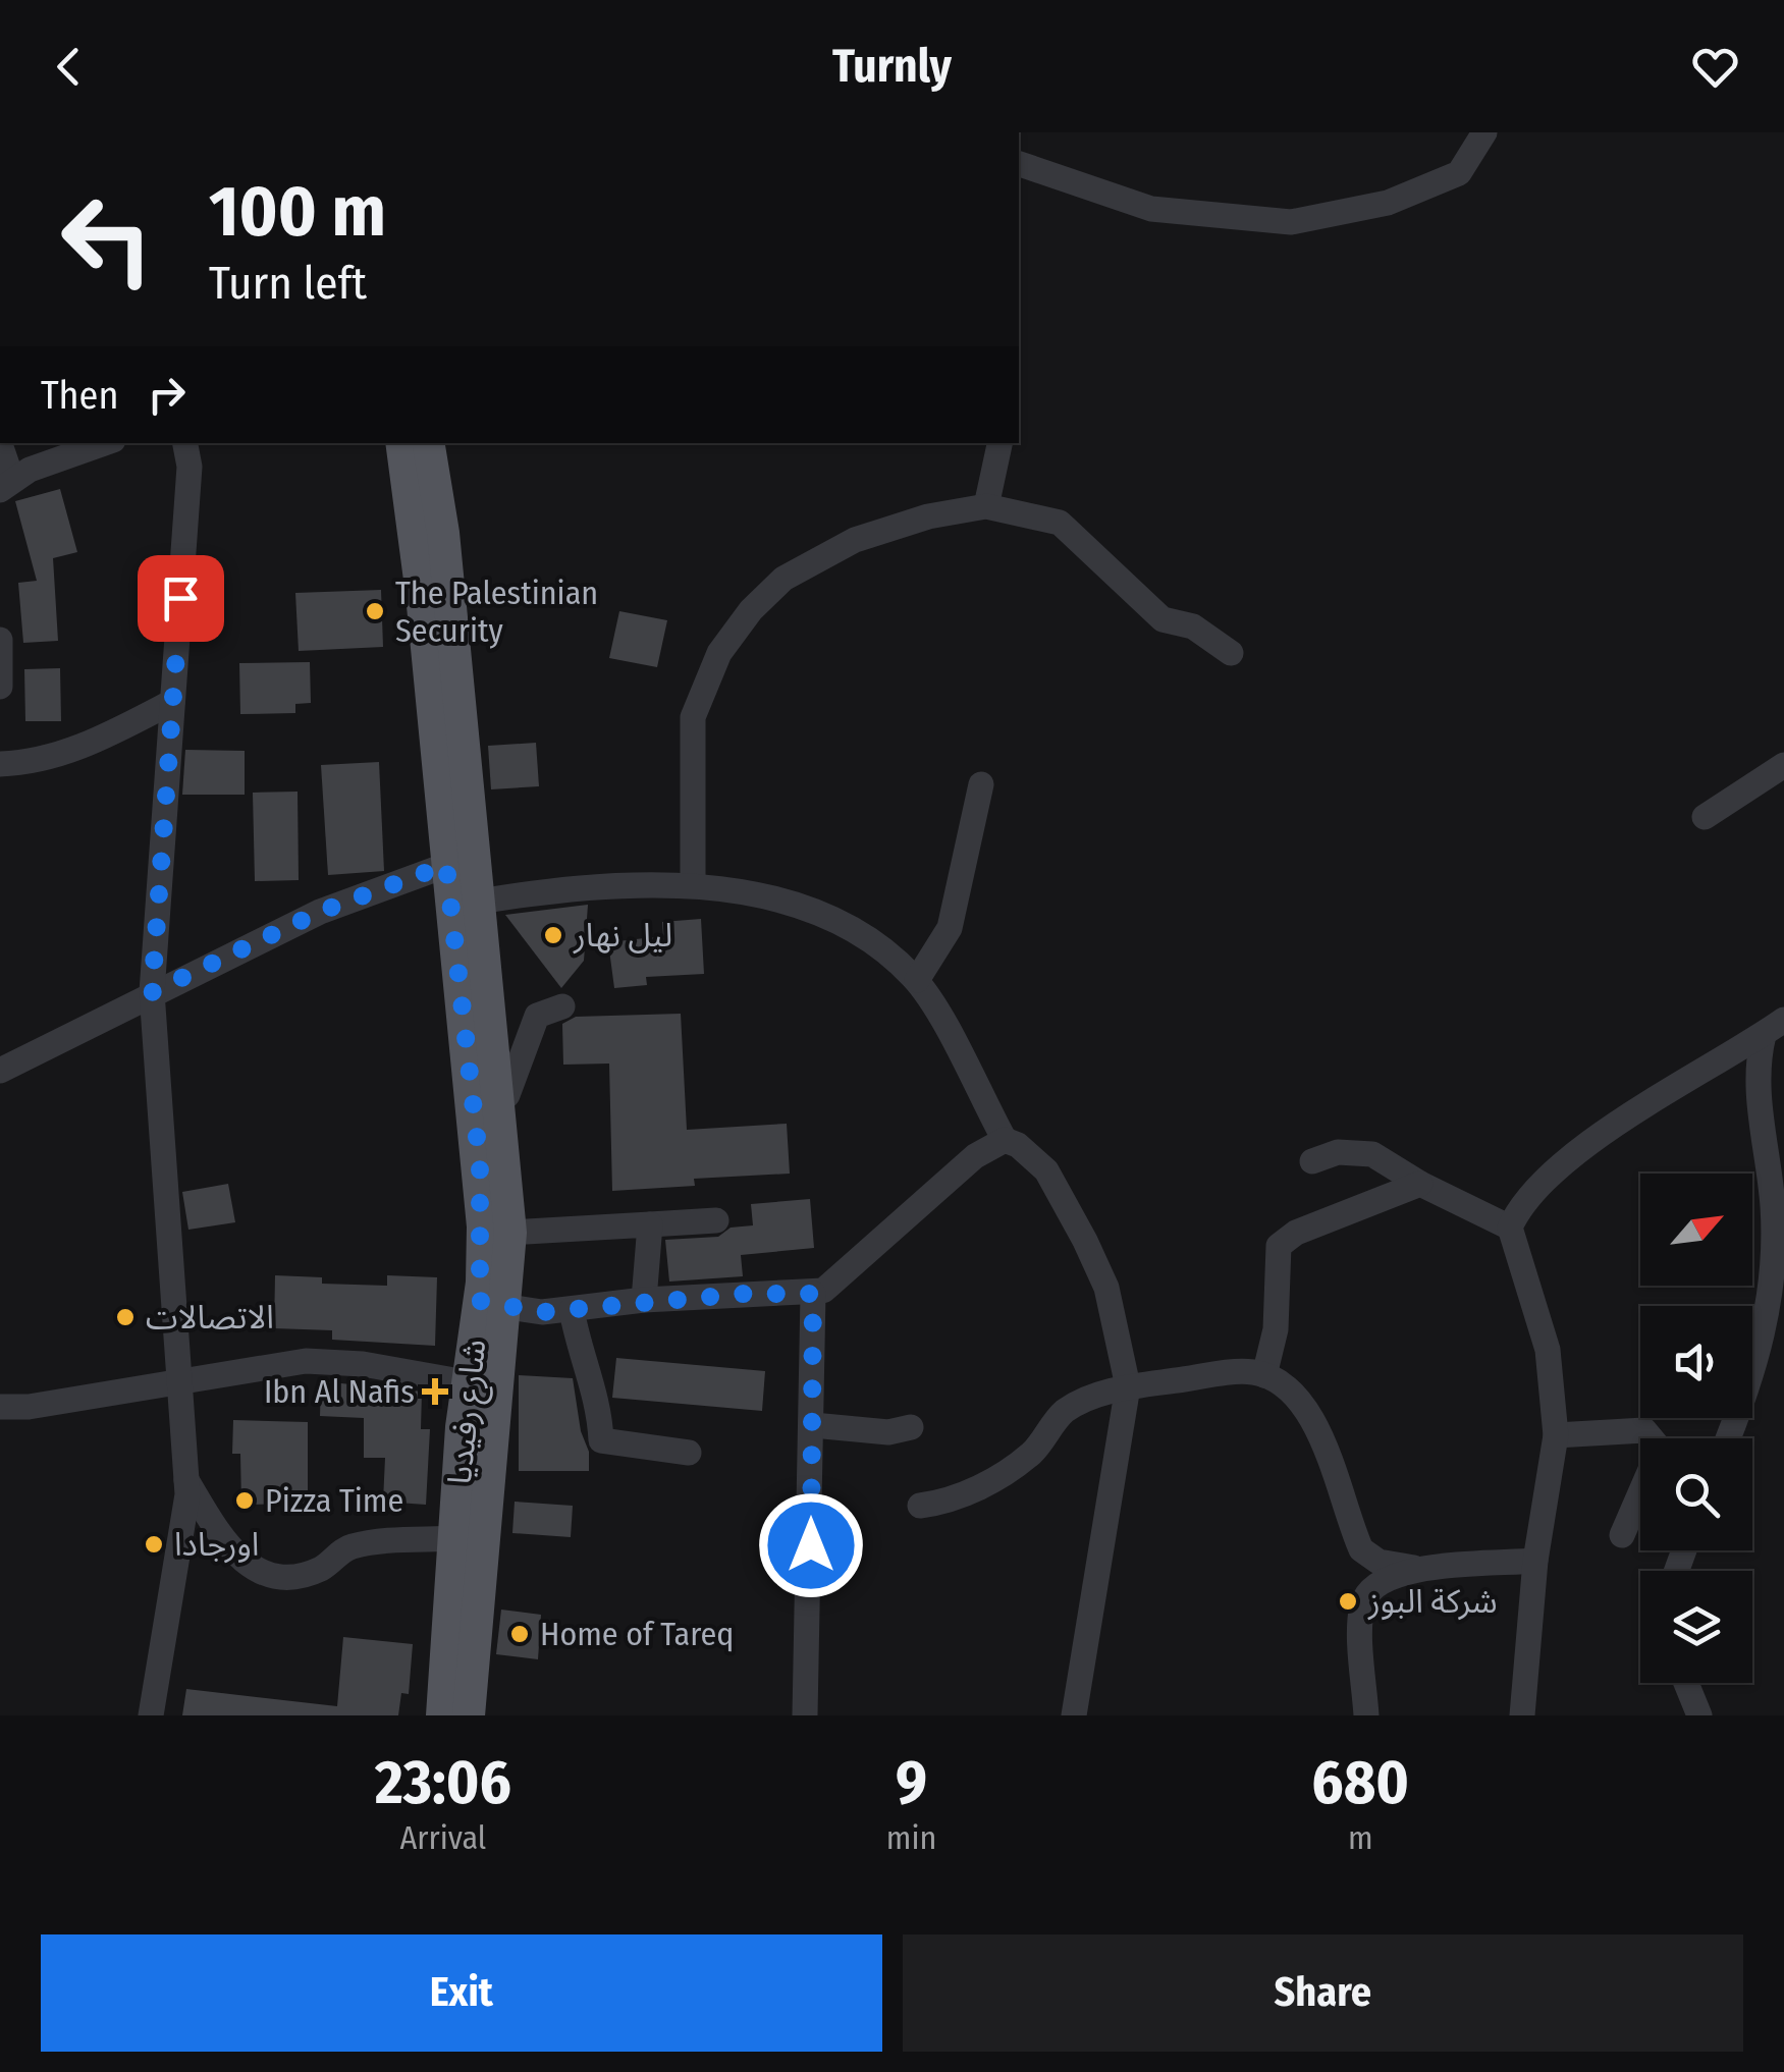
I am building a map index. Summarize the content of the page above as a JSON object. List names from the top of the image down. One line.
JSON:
{"streets":{"main road":["شارع رفيديا"]},"places":{"other":["The Palestinian Security","ليل نهار","الاتصالات","Pizza Time","اورجادا","شركة البوز","Home of Tareq"],"health":["Ibn Al Nafis"]},"north":"top right","page":{"header":"Turnly","turn":["100 m","Turn left"],"then":"Then","eta":["23:06","Arrival","9","min","680","m"],"buttons":["Exit","Share"]}}
